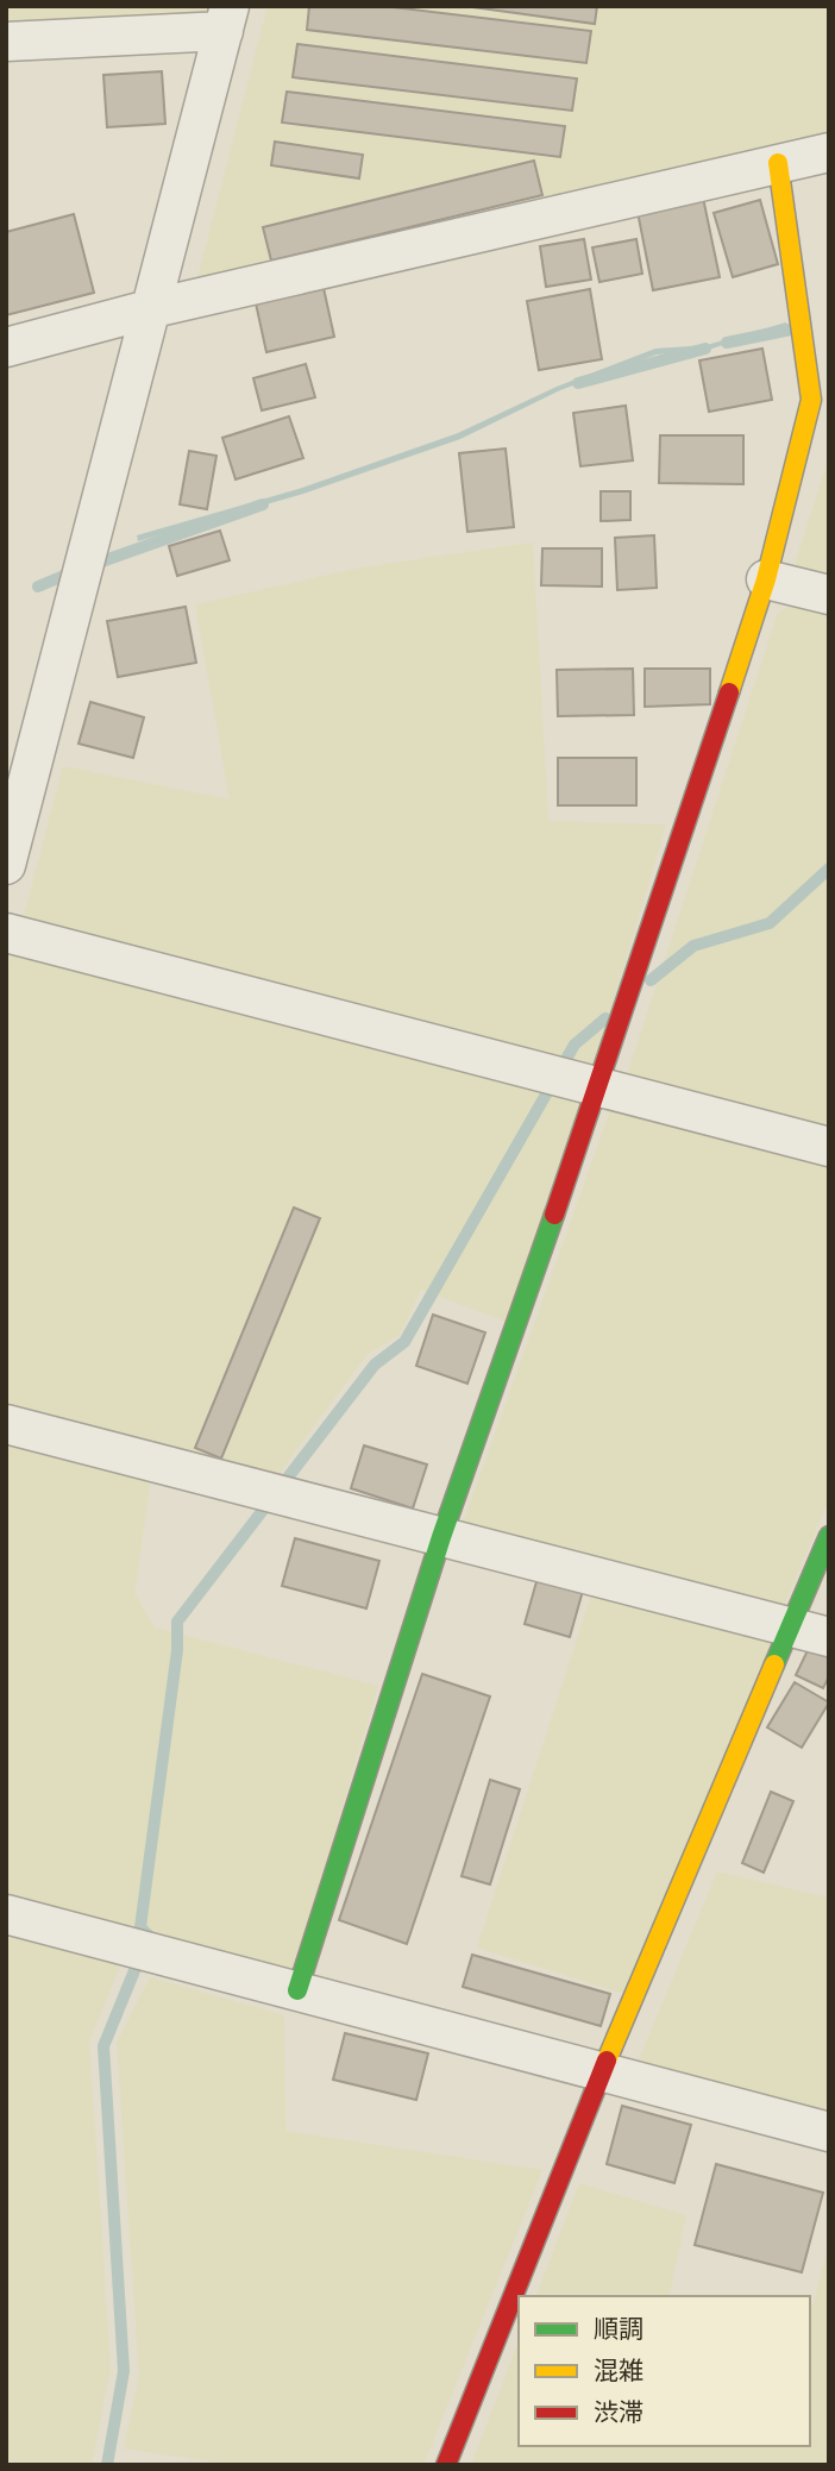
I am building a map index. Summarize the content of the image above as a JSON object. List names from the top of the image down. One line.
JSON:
{"legend":["順調","混雑","渋滞"]}
